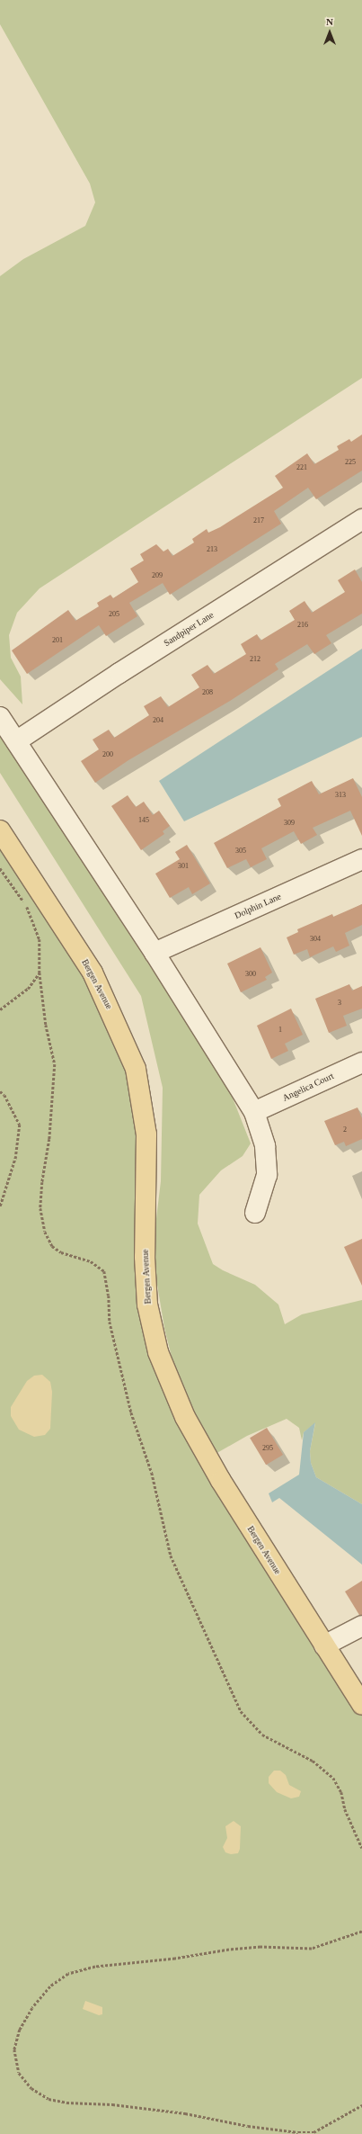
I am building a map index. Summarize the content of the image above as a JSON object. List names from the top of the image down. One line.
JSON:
{"streets":{"main road":["Bergen Avenue"],"street":["Sandpiper Lane","Dolphin Lane","Angelica Court"]},"house_numbers":["225","221","217","213","209","205","216","201","212","208","204","200","313","145","309","305","301","304","300","3","1","2","295"],"north":"top"}
